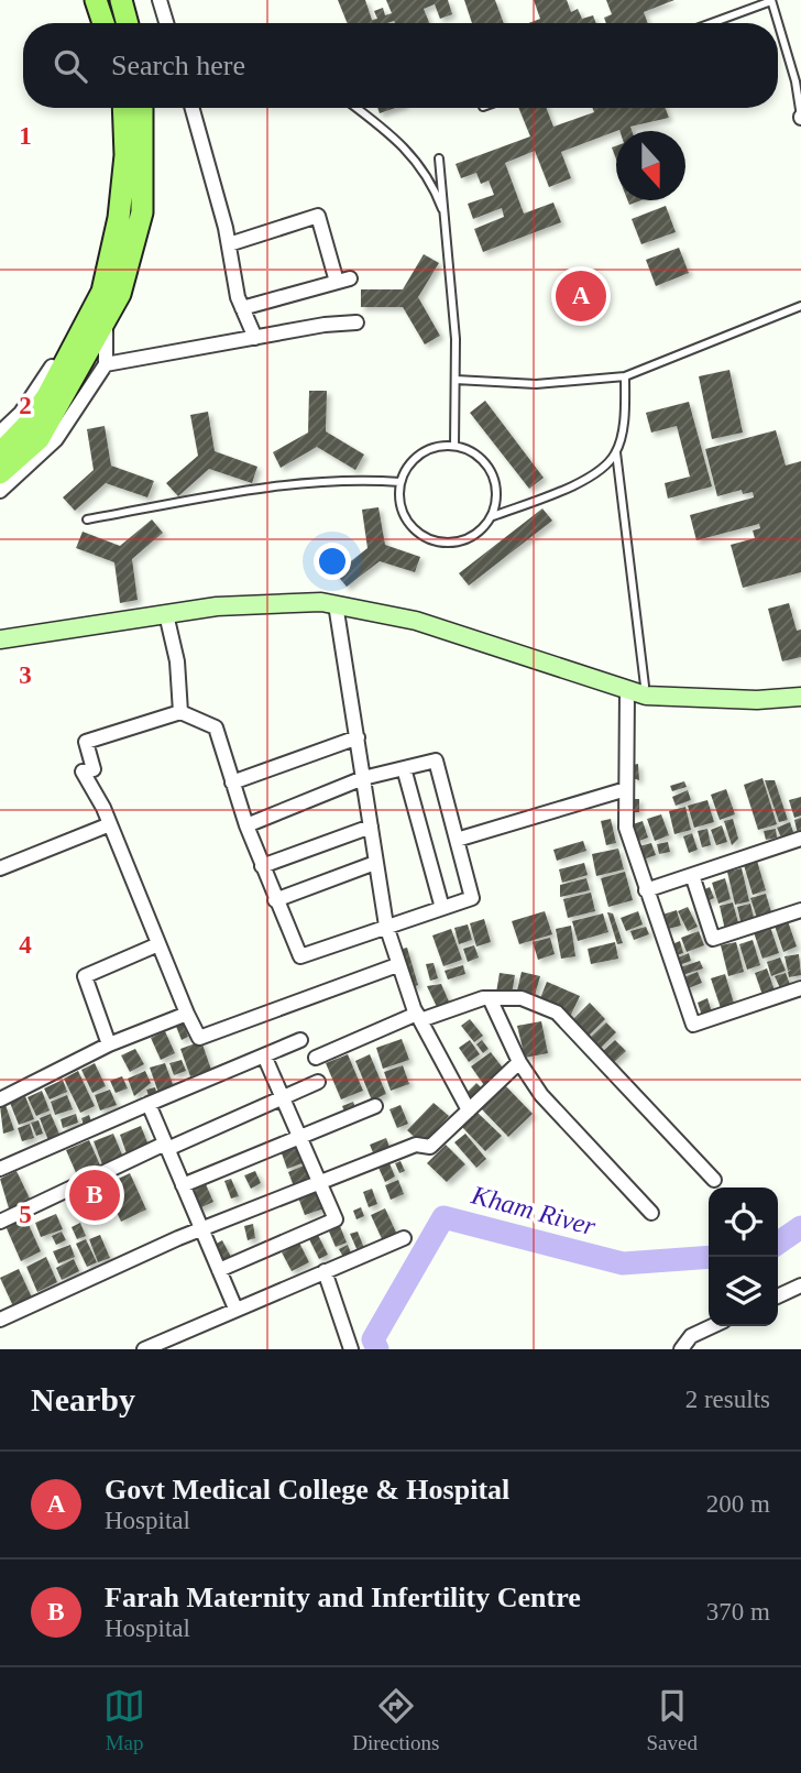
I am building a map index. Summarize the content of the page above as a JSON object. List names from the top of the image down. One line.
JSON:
{"water":["Kham River"],"north":"bottom","page":{"search":"Search here","pins":["A","B"],"heading":["Nearby","2 results"],"list":[{"mark":"A","name":"Govt Medical College & Hospital","note":"Hospital","value":"200 m"},{"mark":"B","name":"Farah Maternity and Infertility Centre","note":"Hospital","value":"370 m"}],"nav":["Map","Directions","Saved"]},"grid":{"rows":["1","2","3","4","5"]}}
